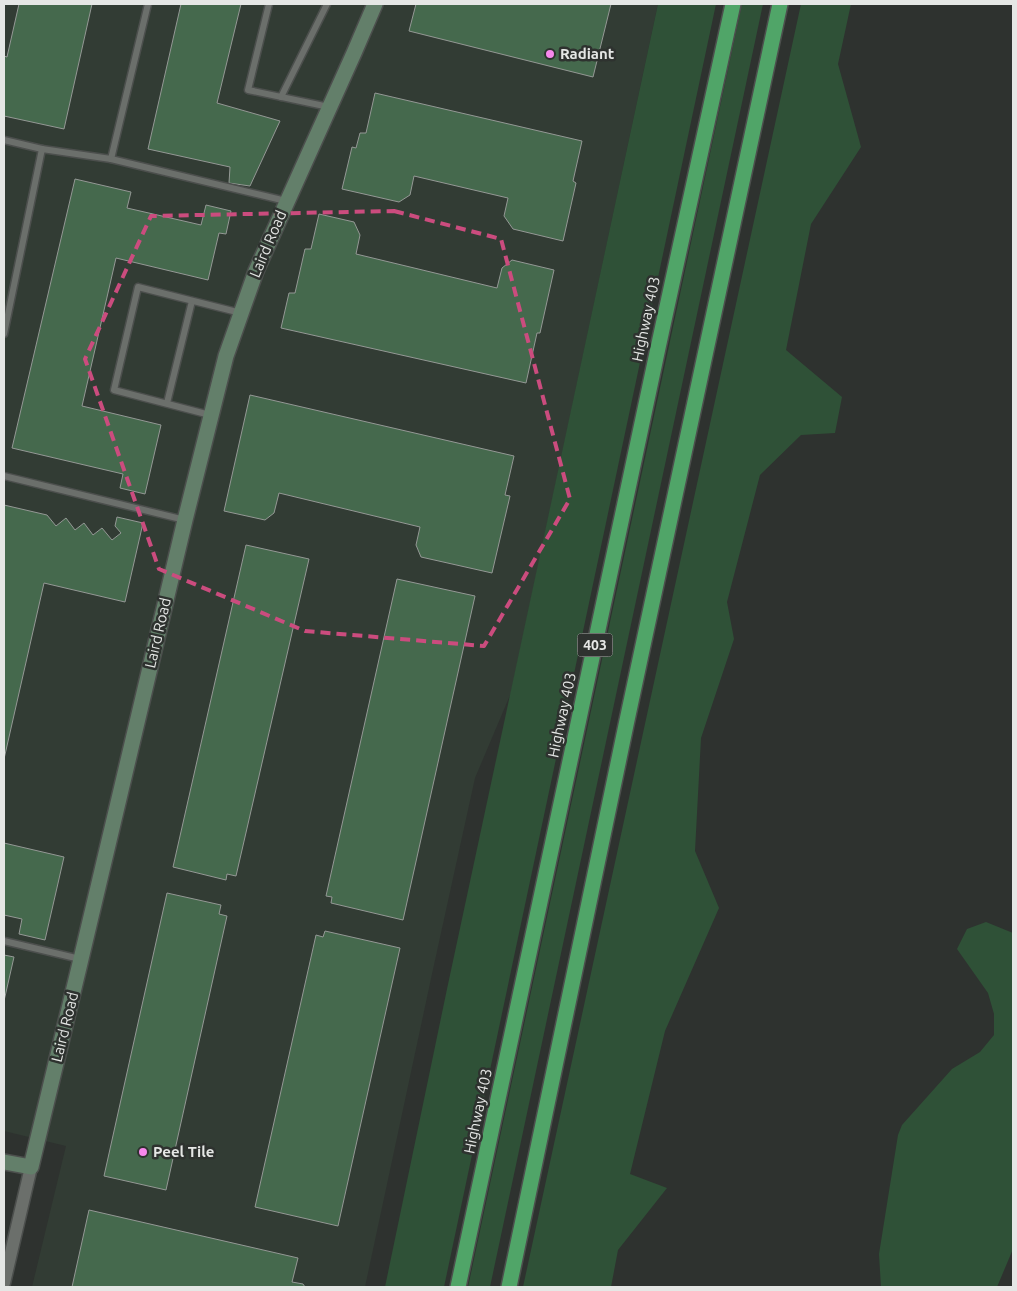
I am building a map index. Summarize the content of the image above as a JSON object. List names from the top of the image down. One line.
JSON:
{"streets":{"highway":["Highway 403","403"],"street":["Laird Road"]},"places":["Radiant","Peel Tile"]}
